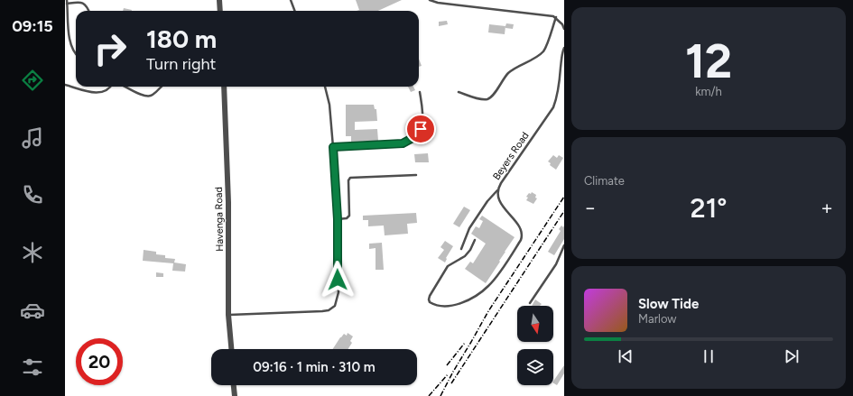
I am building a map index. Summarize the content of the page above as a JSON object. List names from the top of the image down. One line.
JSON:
{"streets":{"street":["Havenga Road"],"lane":["Beyers Road"]},"north":"bottom","page":{"tabs":"09:15","tile":[["12","km/h"],"Climate"],"turn":["180 m","Turn right"],"heat":["−","21°","+"],"song":["Slow Tide","Marlow"],"limit":"20","trip":"09:16 · 1 min · 310 m"}}
